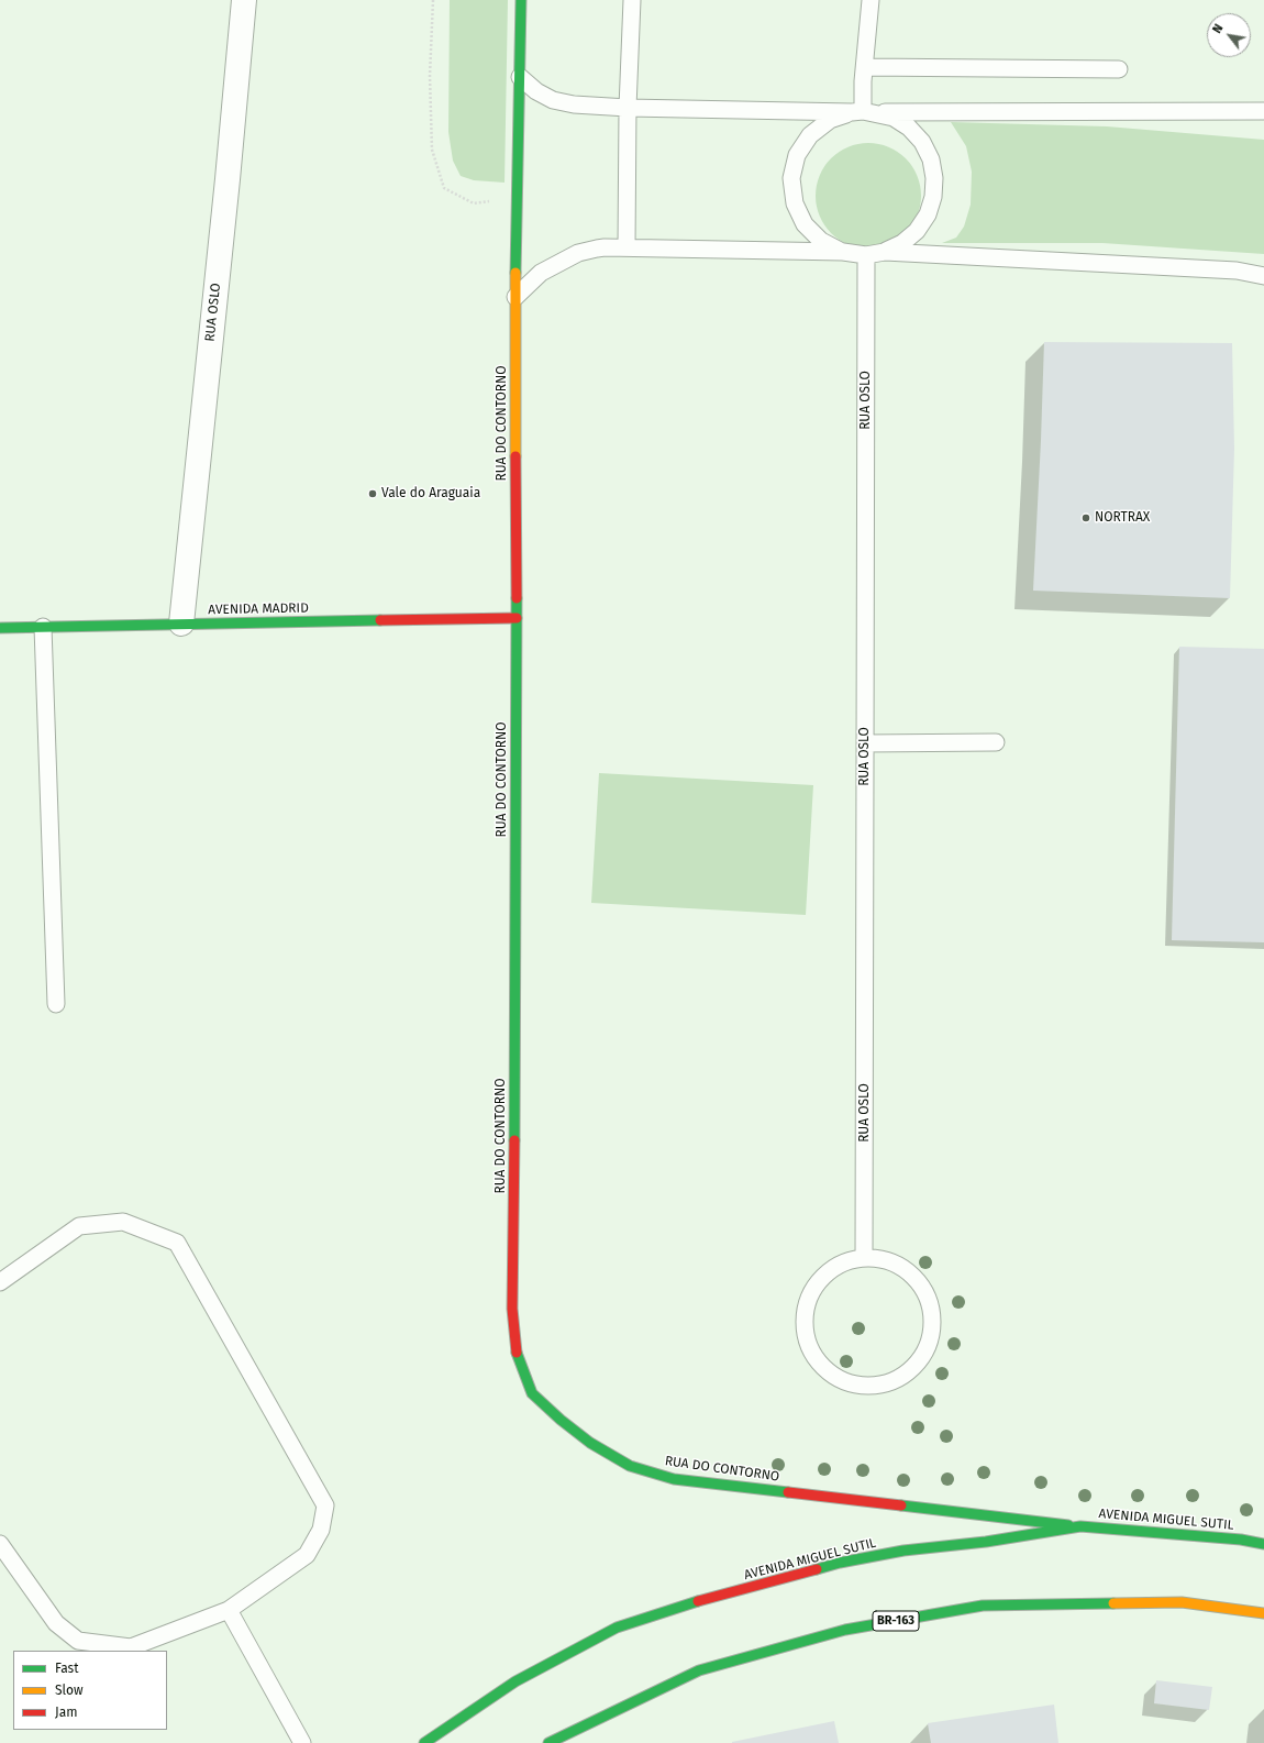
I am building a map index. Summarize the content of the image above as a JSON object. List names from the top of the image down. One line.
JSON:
{"streets":{"main road":["RUA DO CONTORNO","AVENIDA MADRID","AVENIDA MIGUEL SUTIL","BR-163"],"street":["RUA OSLO"]},"crossings":[["RUA OSLO","AVENIDA MADRID"],["RUA DO CONTORNO","AVENIDA MADRID"],["RUA DO CONTORNO","AVENIDA MIGUEL SUTIL"]],"places":["Vale do Araguaia","NORTRAX"],"legend":["Fast","Slow","Jam"],"north":"top left"}
